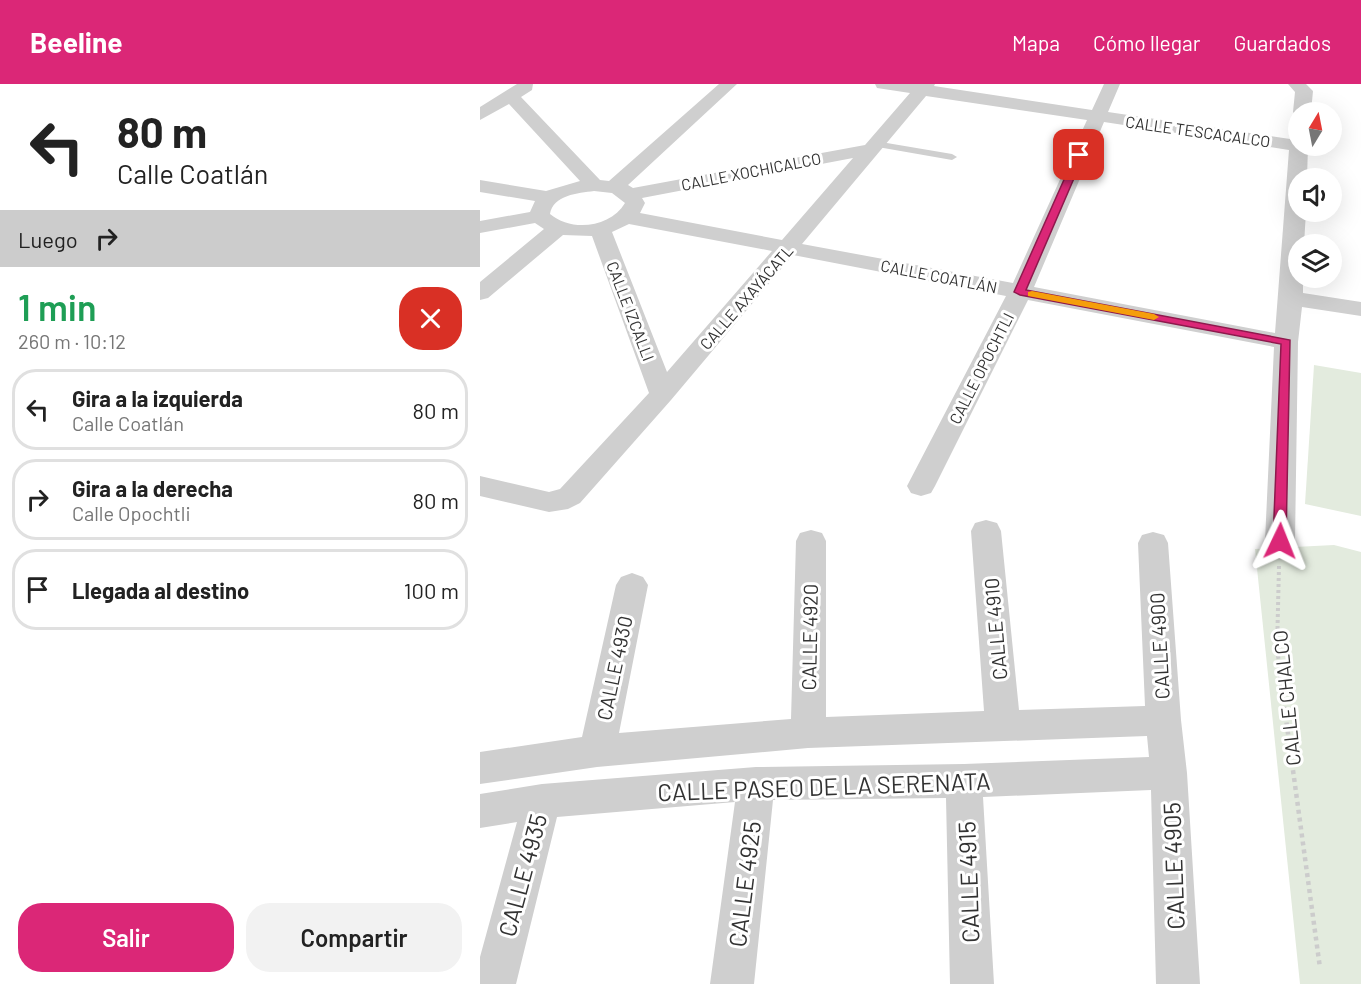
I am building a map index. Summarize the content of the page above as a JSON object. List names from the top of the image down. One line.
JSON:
{"streets":{"street":["CALLE TESCACALCO","CALLE XOCHICALCO","CALLE COATLÁN","CALLE AXAYÁCATL","CALLE IZCALLI","CALLE OPOCHTLI","CALLE 4910","CALLE 4920","CALLE 4900","CALLE 4930","CALLE PASEO DE LA SERENATA","CALLE 4905","CALLE 4935","CALLE 4915","CALLE 4925"],"path":["CALLE CHALCO"]},"crossings":[["CALLE TESCACALCO","CALLE AXAYÁCATL"],["CALLE TESCACALCO","CALLE OPOCHTLI"],["CALLE XOCHICALCO","CALLE AXAYÁCATL"],["CALLE COATLÁN","CALLE AXAYÁCATL"],["CALLE COATLÁN","CALLE OPOCHTLI"],["CALLE AXAYÁCATL","CALLE IZCALLI"],["CALLE 4900","CALLE PASEO DE LA SERENATA"],["CALLE 4900","CALLE 4905"],["CALLE PASEO DE LA SERENATA","CALLE 4905"],["CALLE PASEO DE LA SERENATA","CALLE 4935"],["CALLE PASEO DE LA SERENATA","CALLE 4915"],["CALLE PASEO DE LA SERENATA","CALLE 4925"]],"north":"top","page":{"header":"Beeline","nav":["Mapa","Cómo llegar","Guardados"],"turn":["80 m","Calle Coatlán"],"then":"Luego","heading":["1 min","260 m · 10:12"],"list":[{"name":"Gira a la izquierda","note":"Calle Coatlán","value":"80 m"},{"name":"Gira a la derecha","note":"Calle Opochtli","value":"80 m"},{"name":"Llegada al destino","value":"100 m"}],"buttons":["Salir","Compartir"]}}
